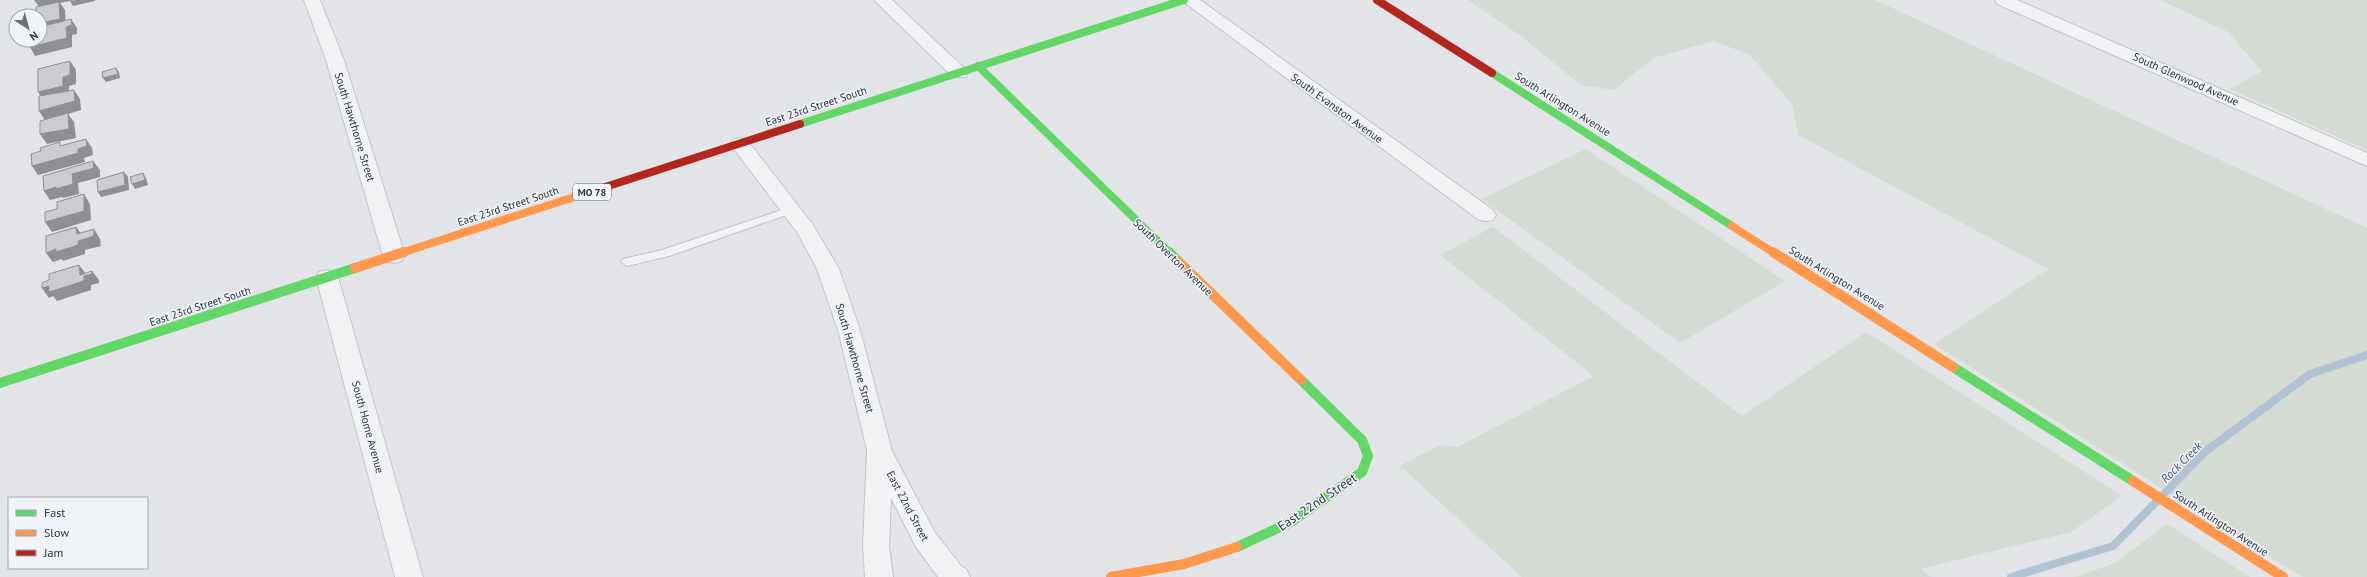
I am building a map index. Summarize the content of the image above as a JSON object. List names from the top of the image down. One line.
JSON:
{"streets":{"street":["South Glenwood Avenue","South Arlington Avenue","East 23rd Street South","South Evanston Avenue","South Hawthorne Street","MO 78","South Overton Avenue","South Home Avenue","East 22nd Street"]},"crossings":[["East 23rd Street South","South Hawthorne Street"],["East 23rd Street South","South Overton Avenue"],["East 23rd Street South","South Home Avenue"],["South Hawthorne Street","East 22nd Street"],["South Overton Avenue","East 22nd Street"]],"water":["Rock Creek"],"legend":["Fast","Slow","Jam"],"north":"bottom right"}
